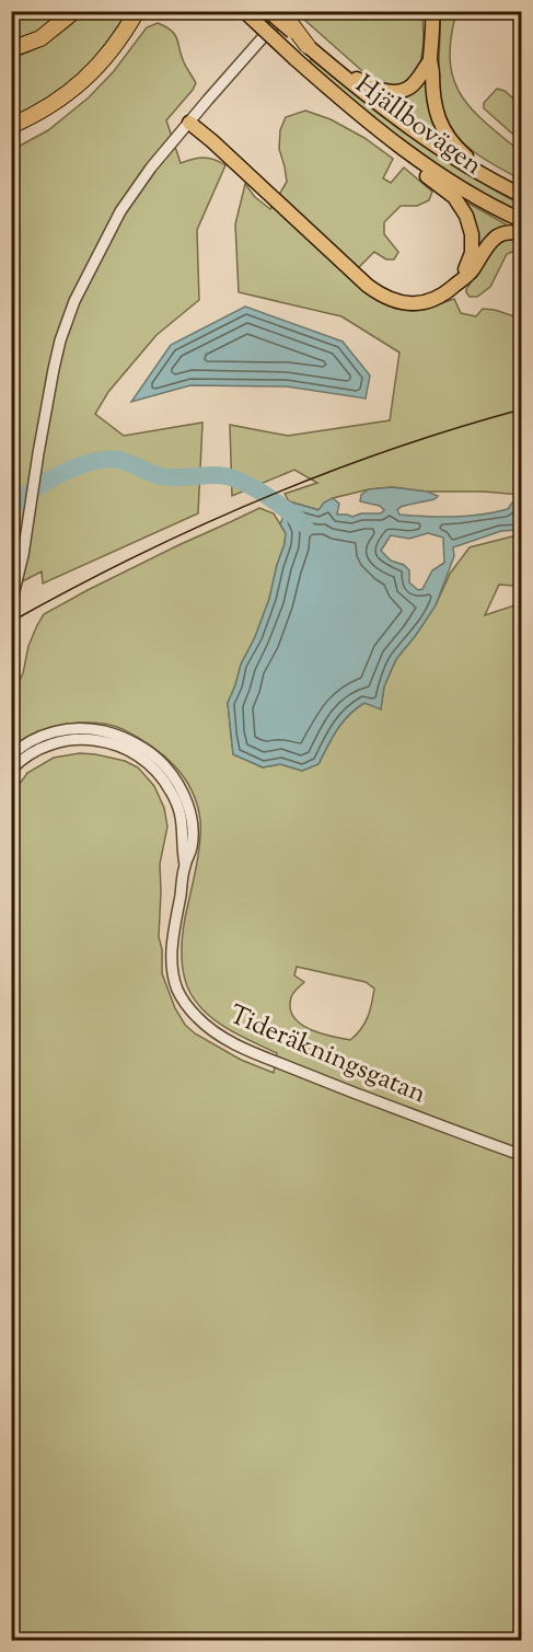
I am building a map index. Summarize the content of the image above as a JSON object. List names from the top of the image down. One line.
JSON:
{"streets":{"main road":["Hjällbovägen"],"street":["Tideräkningsgatan"]}}
